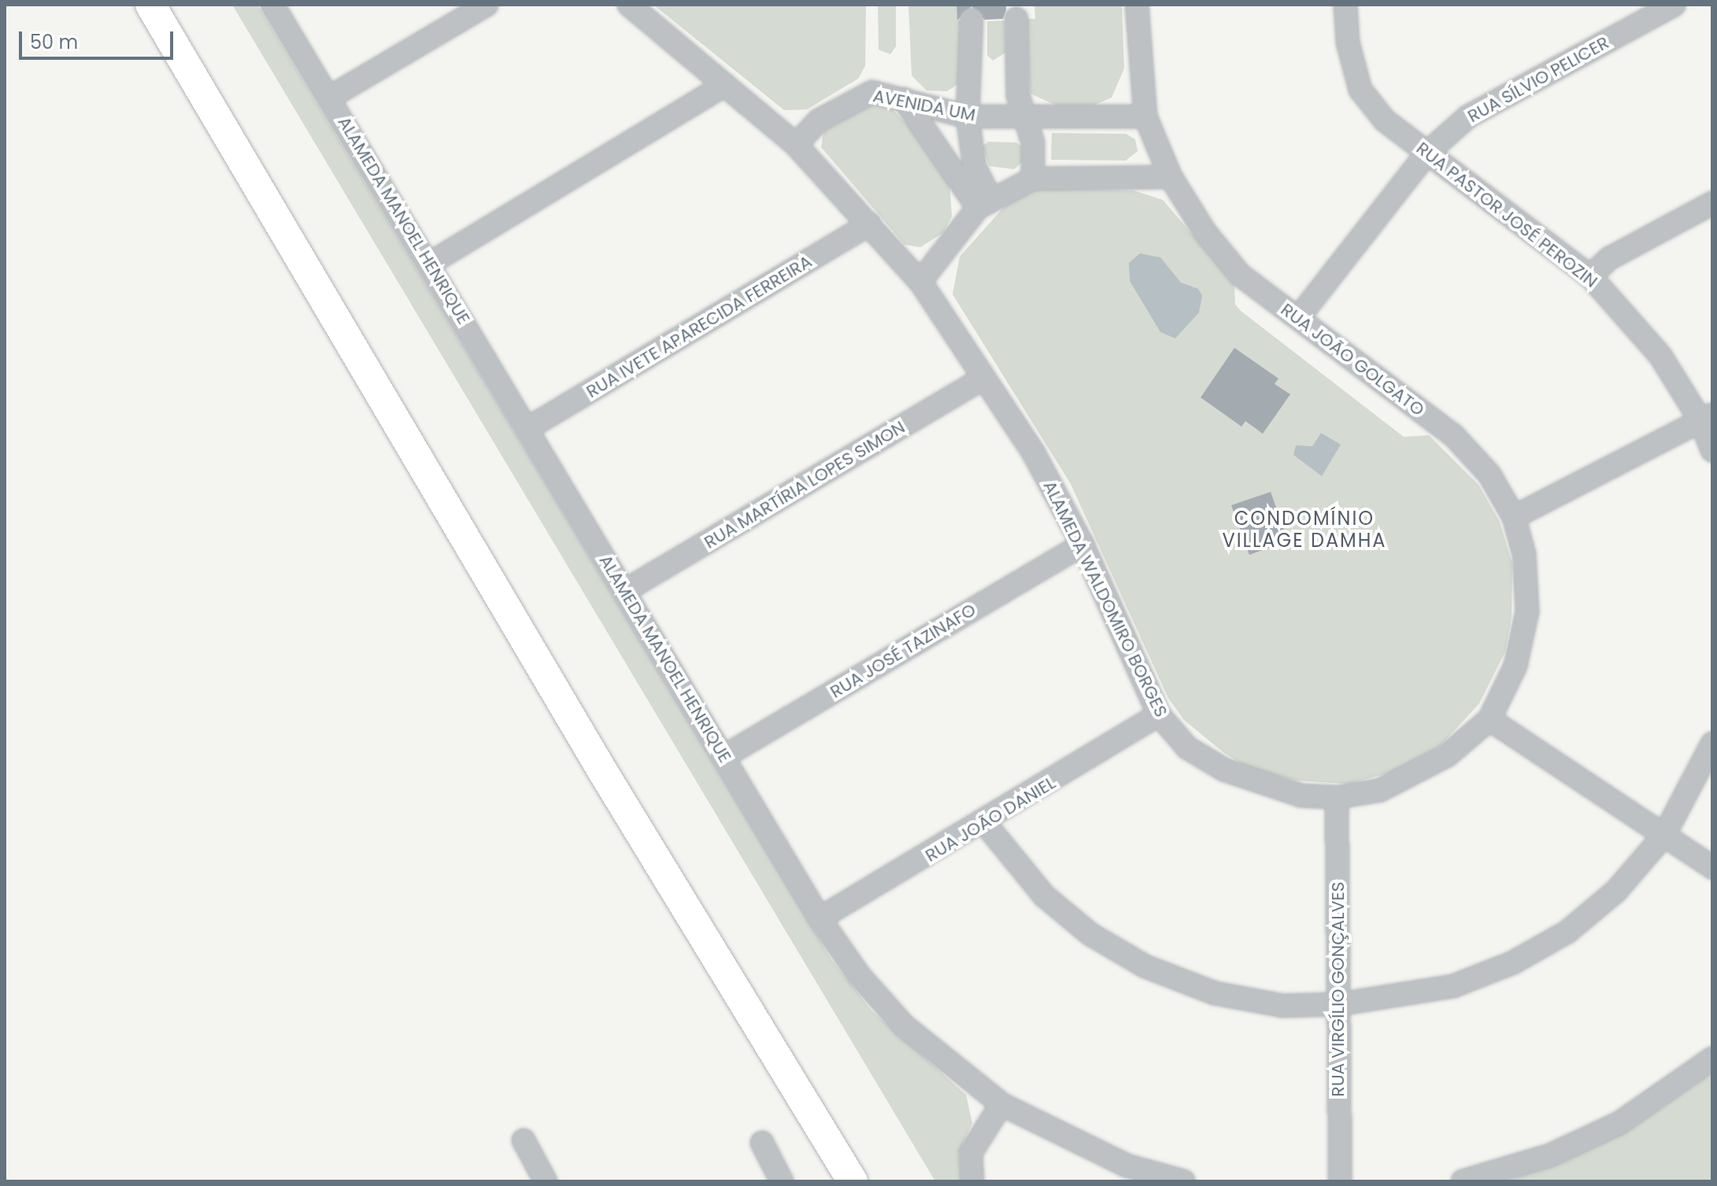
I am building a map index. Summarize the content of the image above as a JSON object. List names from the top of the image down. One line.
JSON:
{"streets":{"street":["RUA SÍLVIO PELICER","AVENIDA UM","RUA PASTOR JOSÉ PEROZIN","ALAMEDA MANOEL HENRIQUE","RUA IVETE APARECIDA FERREIRA","RUA JOÃO GOLGATO","RUA MARTÍRIA LOPES SIMON","ALAMEDA WALDOMIRO BORGES","RUA JOSÉ TAZINAFO","RUA JOÃO DANIEL","RUA VIRGÍLIO GONÇALVES"]},"crossings":[["RUA SÍLVIO PELICER","RUA PASTOR JOSÉ PEROZIN"],["RUA SÍLVIO PELICER","RUA JOÃO GOLGATO"],["AVENIDA UM","RUA JOÃO GOLGATO"],["AVENIDA UM","ALAMEDA WALDOMIRO BORGES"],["ALAMEDA MANOEL HENRIQUE","RUA IVETE APARECIDA FERREIRA"],["ALAMEDA MANOEL HENRIQUE","RUA MARTÍRIA LOPES SIMON"],["ALAMEDA MANOEL HENRIQUE","RUA JOSÉ TAZINAFO"],["ALAMEDA MANOEL HENRIQUE","RUA JOÃO DANIEL"],["RUA IVETE APARECIDA FERREIRA","ALAMEDA WALDOMIRO BORGES"],["RUA JOÃO GOLGATO","ALAMEDA WALDOMIRO BORGES"],["RUA MARTÍRIA LOPES SIMON","ALAMEDA WALDOMIRO BORGES"],["ALAMEDA WALDOMIRO BORGES","RUA JOSÉ TAZINAFO"],["ALAMEDA WALDOMIRO BORGES","RUA JOÃO DANIEL"],["ALAMEDA WALDOMIRO BORGES","RUA VIRGÍLIO GONÇALVES"]],"districts":["CONDOMÍNIO VILLAGE DAMHA"],"scale_bar":"50 m"}
